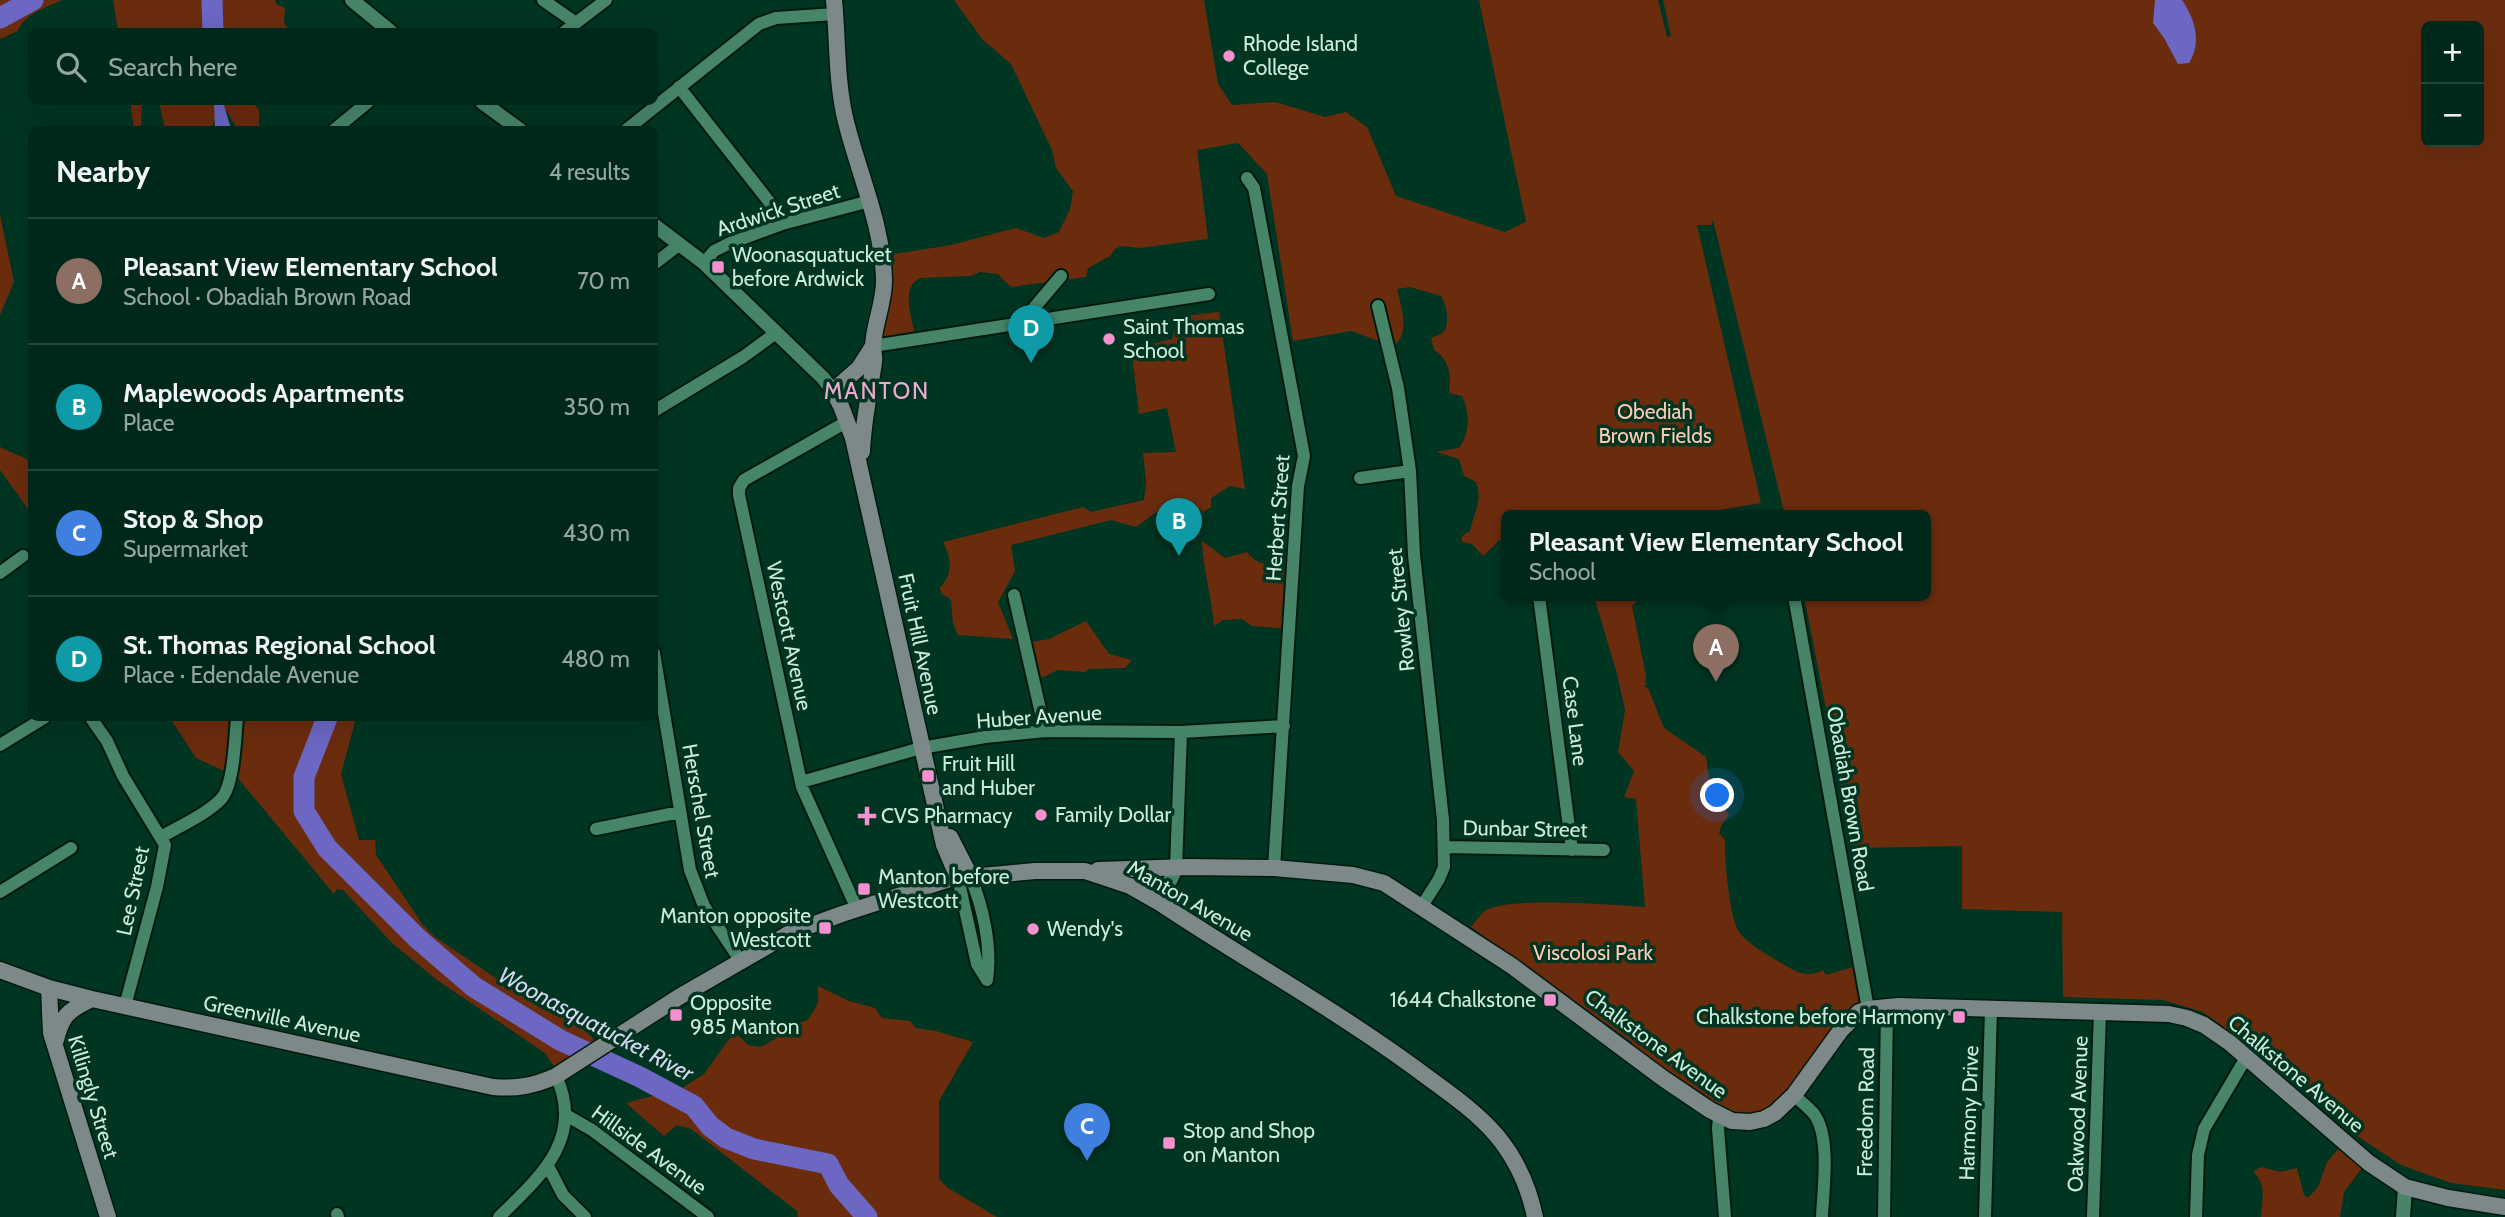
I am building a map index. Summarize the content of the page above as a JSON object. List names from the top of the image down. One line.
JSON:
{"streets":{"main road":["Fruit Hill Avenue","Manton Avenue","Greenville Avenue","Chalkstone Avenue","Killingly Street"],"street":["Ardwick Street","Herbert Street","Rowley Street","Westcott Avenue","Huber Avenue","Case Lane","Obadiah Brown Road","Herschel Street","Dunbar Street","Lee Street","Freedom Road","Harmony Drive","Oakwood Avenue","Hillside Avenue"]},"crossings":[["Ardwick Street","Fruit Hill Avenue"],["Herbert Street","Huber Avenue"],["Herbert Street","Chalkstone Avenue"],["Rowley Street","Dunbar Street"],["Rowley Street","Chalkstone Avenue"],["Westcott Avenue","Fruit Hill Avenue"],["Westcott Avenue","Huber Avenue"],["Westcott Avenue","Manton Avenue"],["Fruit Hill Avenue","Huber Avenue"],["Fruit Hill Avenue","Manton Avenue"],["Case Lane","Dunbar Street"],["Obadiah Brown Road","Chalkstone Avenue"],["Herschel Street","Manton Avenue"],["Lee Street","Greenville Avenue"],["Manton Avenue","Greenville Avenue"],["Manton Avenue","Chalkstone Avenue"],["Greenville Avenue","Killingly Street"],["Chalkstone Avenue","Freedom Road"],["Chalkstone Avenue","Harmony Drive"],["Chalkstone Avenue","Oakwood Avenue"]],"districts":["MANTON"],"water":["Woonasquatucket River"],"parks":["Obediah Brown Fields","Viscolosi Park"],"places":{"other":["Rhode Island College","Saint Thomas School","Family Dollar","Wendy's"],"transit":["Woonasquatucket before Ardwick","Fruit Hill and Huber","Manton before Westcott","Manton opposite Westcott","1644 Chalkstone","Opposite 985 Manton","Chalkstone before Harmony","Stop and Shop on Manton"],"health":["CVS Pharmacy"]},"page":{"map_buttons":["+","−"],"search":"Search here","heading":["Nearby","4 results"],"list":[{"mark":"A","name":"Pleasant View Elementary School","note":"School · Obadiah Brown Road","value":"70 m"},{"mark":"B","name":"Maplewoods Apartments","note":"Place","value":"350 m"},{"mark":"C","name":"Stop & Shop","note":"Supermarket","value":"430 m"},{"mark":"D","name":"St. Thomas Regional School","note":"Place · Edendale Avenue","value":"480 m"}],"pins":["D","B","A","C"],"popup":["Pleasant View Elementary School","School"]}}
